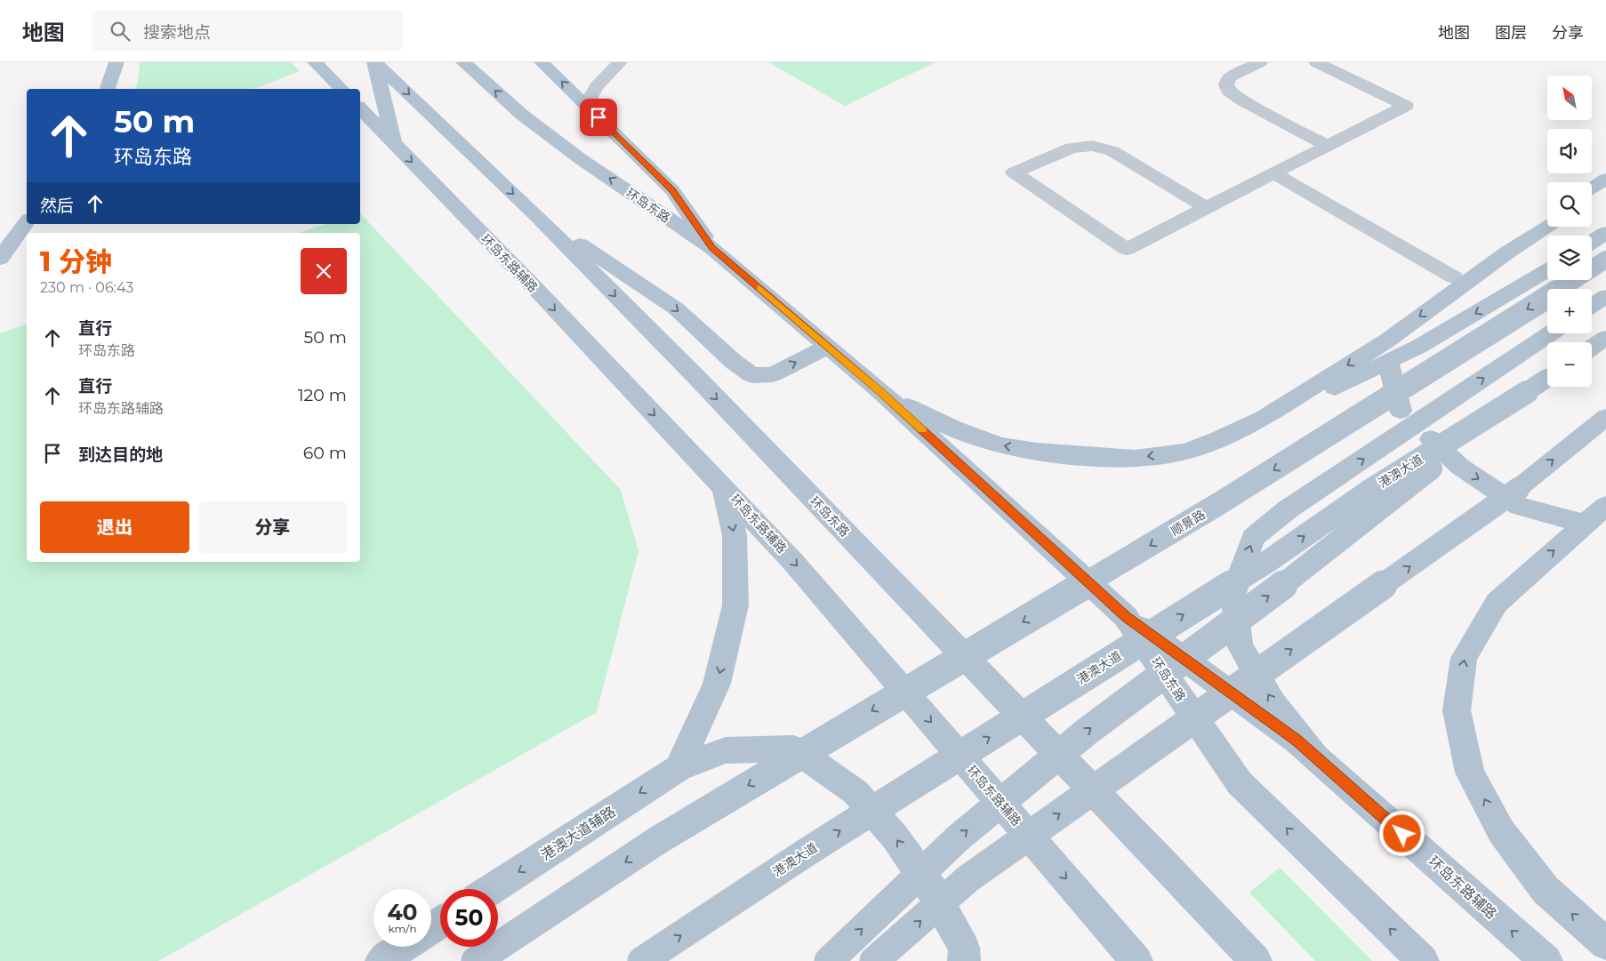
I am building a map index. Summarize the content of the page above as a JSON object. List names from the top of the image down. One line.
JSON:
{"streets":{"main road":["环岛东路","环岛东路辅路","港澳大道","顺景路","港澳大道辅路"]},"crossings":[["环岛东路","环岛东路辅路"]],"north":"top left","page":{"header":"地图","search":"搜索地点","nav":["地图","图层","分享"],"map_buttons":["+","−"],"turn":["50 m","环岛东路"],"then":"然后","heading":["1 分钟","230 m · 06:43"],"list":[{"name":"直行","note":"环岛东路","value":"50 m"},{"name":"直行","note":"环岛东路辅路","value":"120 m"},{"name":"到达目的地","value":"60 m"}],"buttons":["退出","分享"],"speed":"40 km/h","limit":"50"}}
